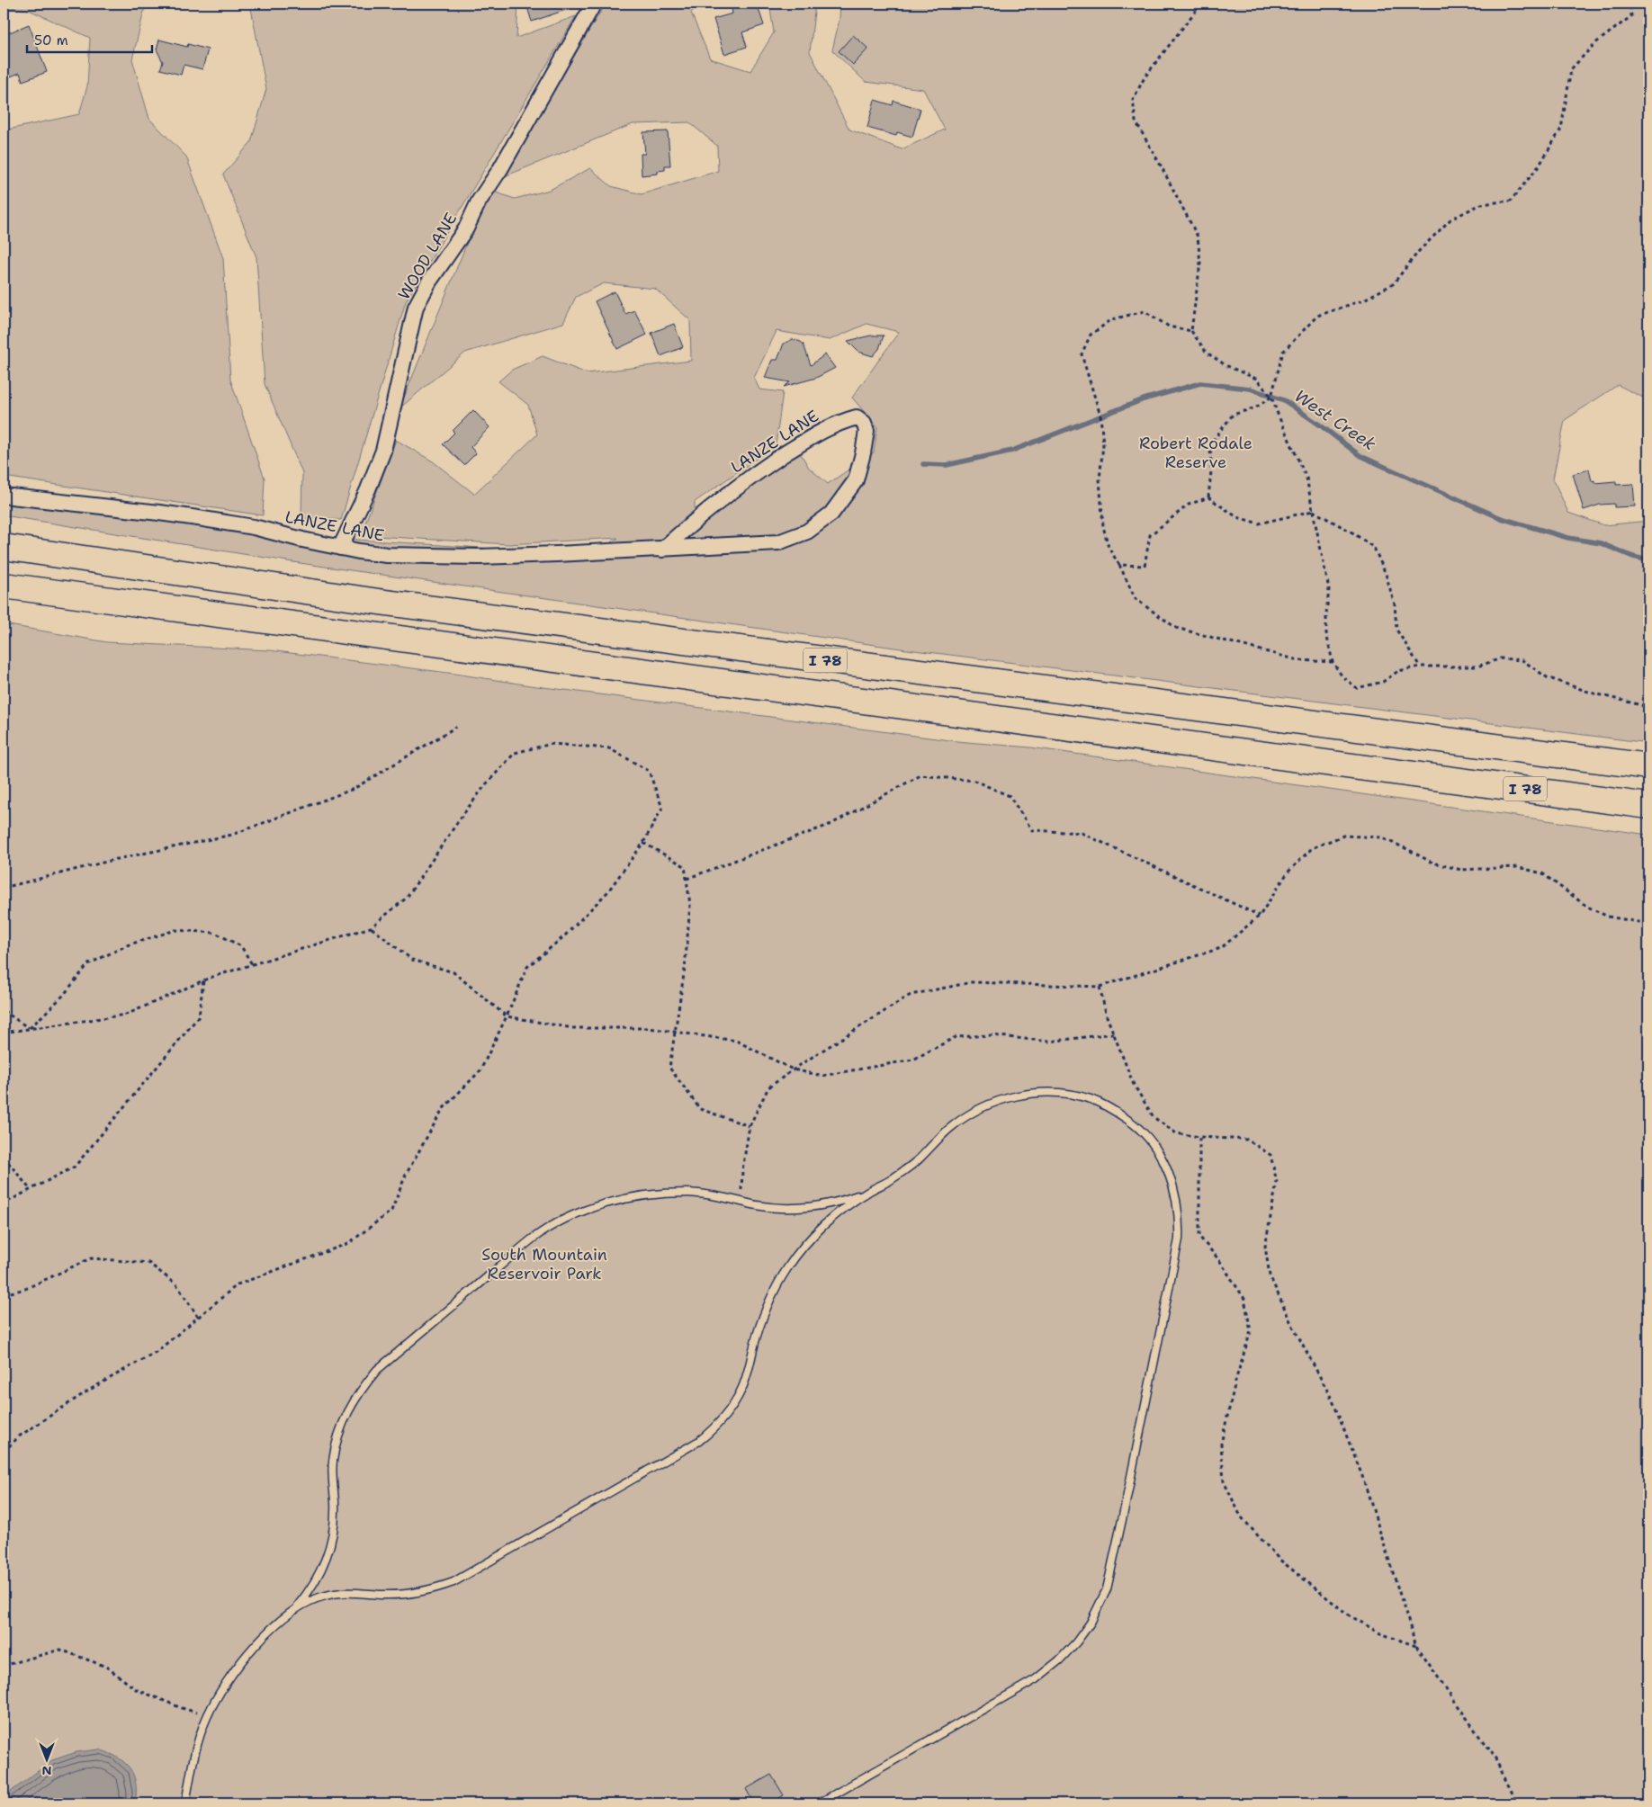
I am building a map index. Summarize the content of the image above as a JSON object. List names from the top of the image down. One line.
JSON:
{"streets":{"highway":["I 78"],"street":["WOOD LANE","LANZE LANE"]},"crossings":[["WOOD LANE","LANZE LANE"]],"water":["West Creek"],"parks":["Robert Rodale Reserve","South Mountain Reservoir Park"],"scale_bar":"50 m","north":"bottom"}
